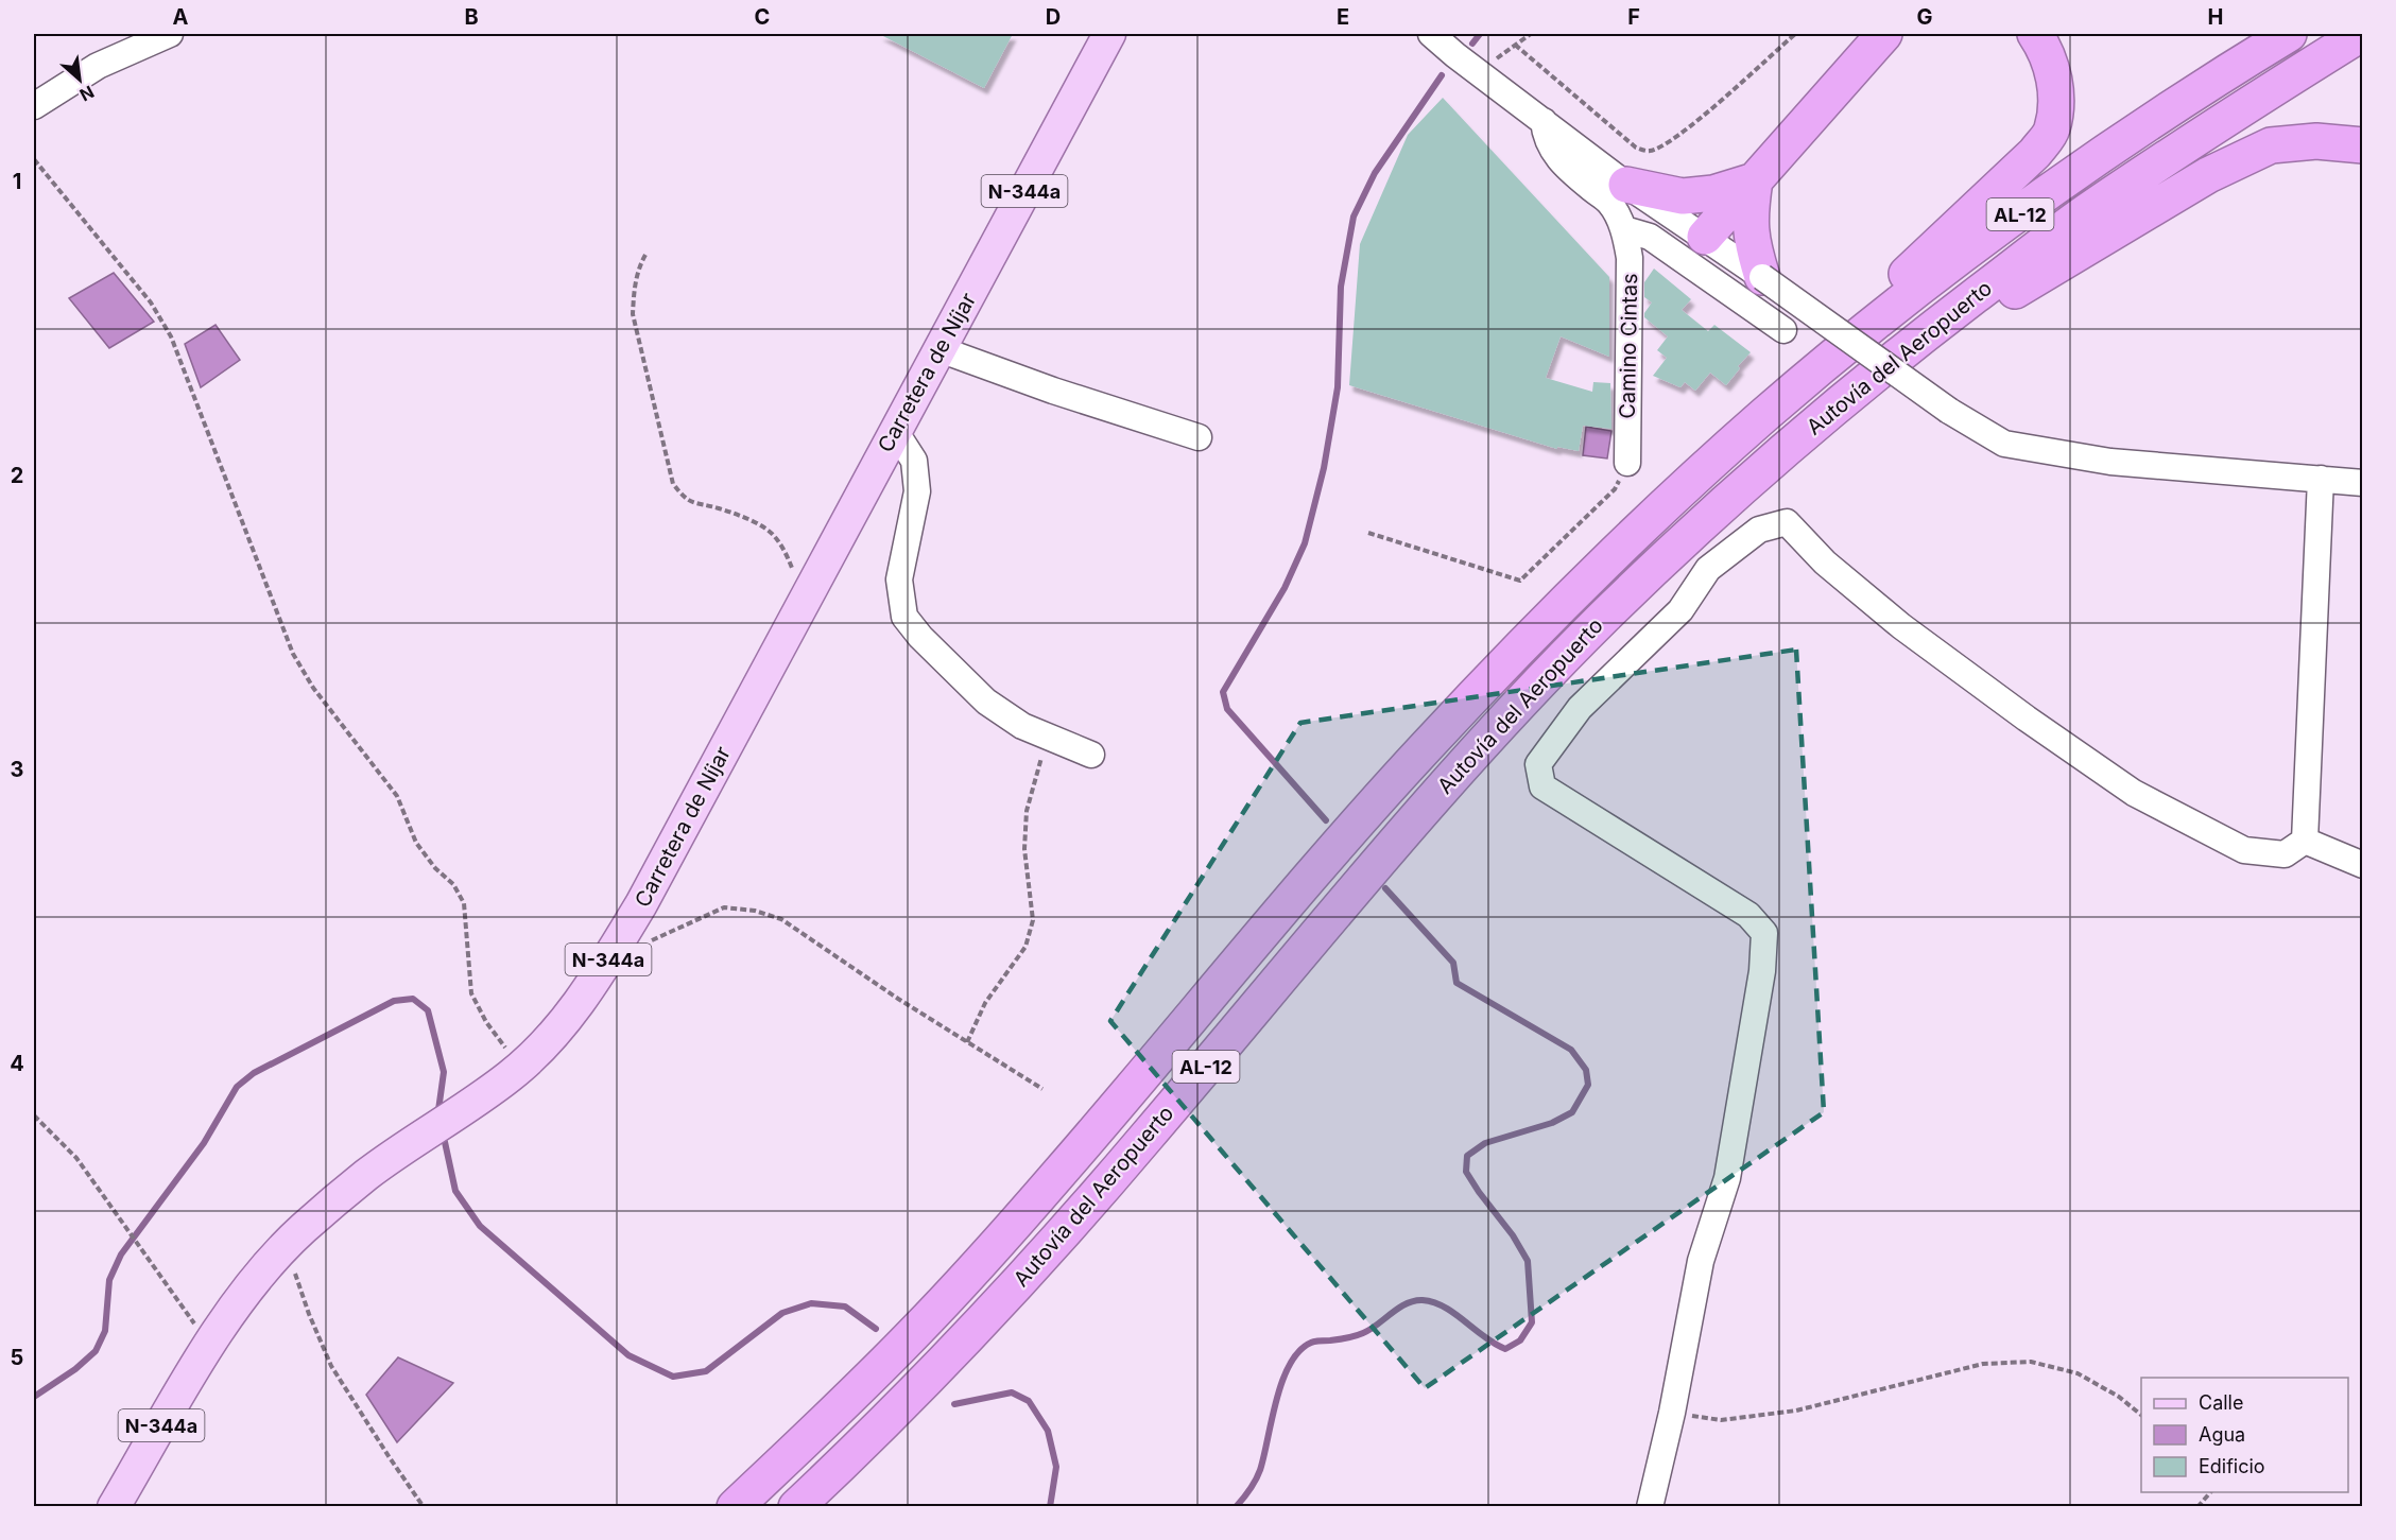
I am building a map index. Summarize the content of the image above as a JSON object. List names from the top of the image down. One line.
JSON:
{"streets":{"highway":["AL-12","Autovía del Aeropuerto"],"main road":["N-344a","Carretera de Níjar"],"street":["Camino Cintas"]},"legend":["Calle","Agua","Edificio"],"north":"bottom right","grid":{"columns":["A","B","C","D","E","F","G","H"],"rows":["1","2","3","4","5"]}}
